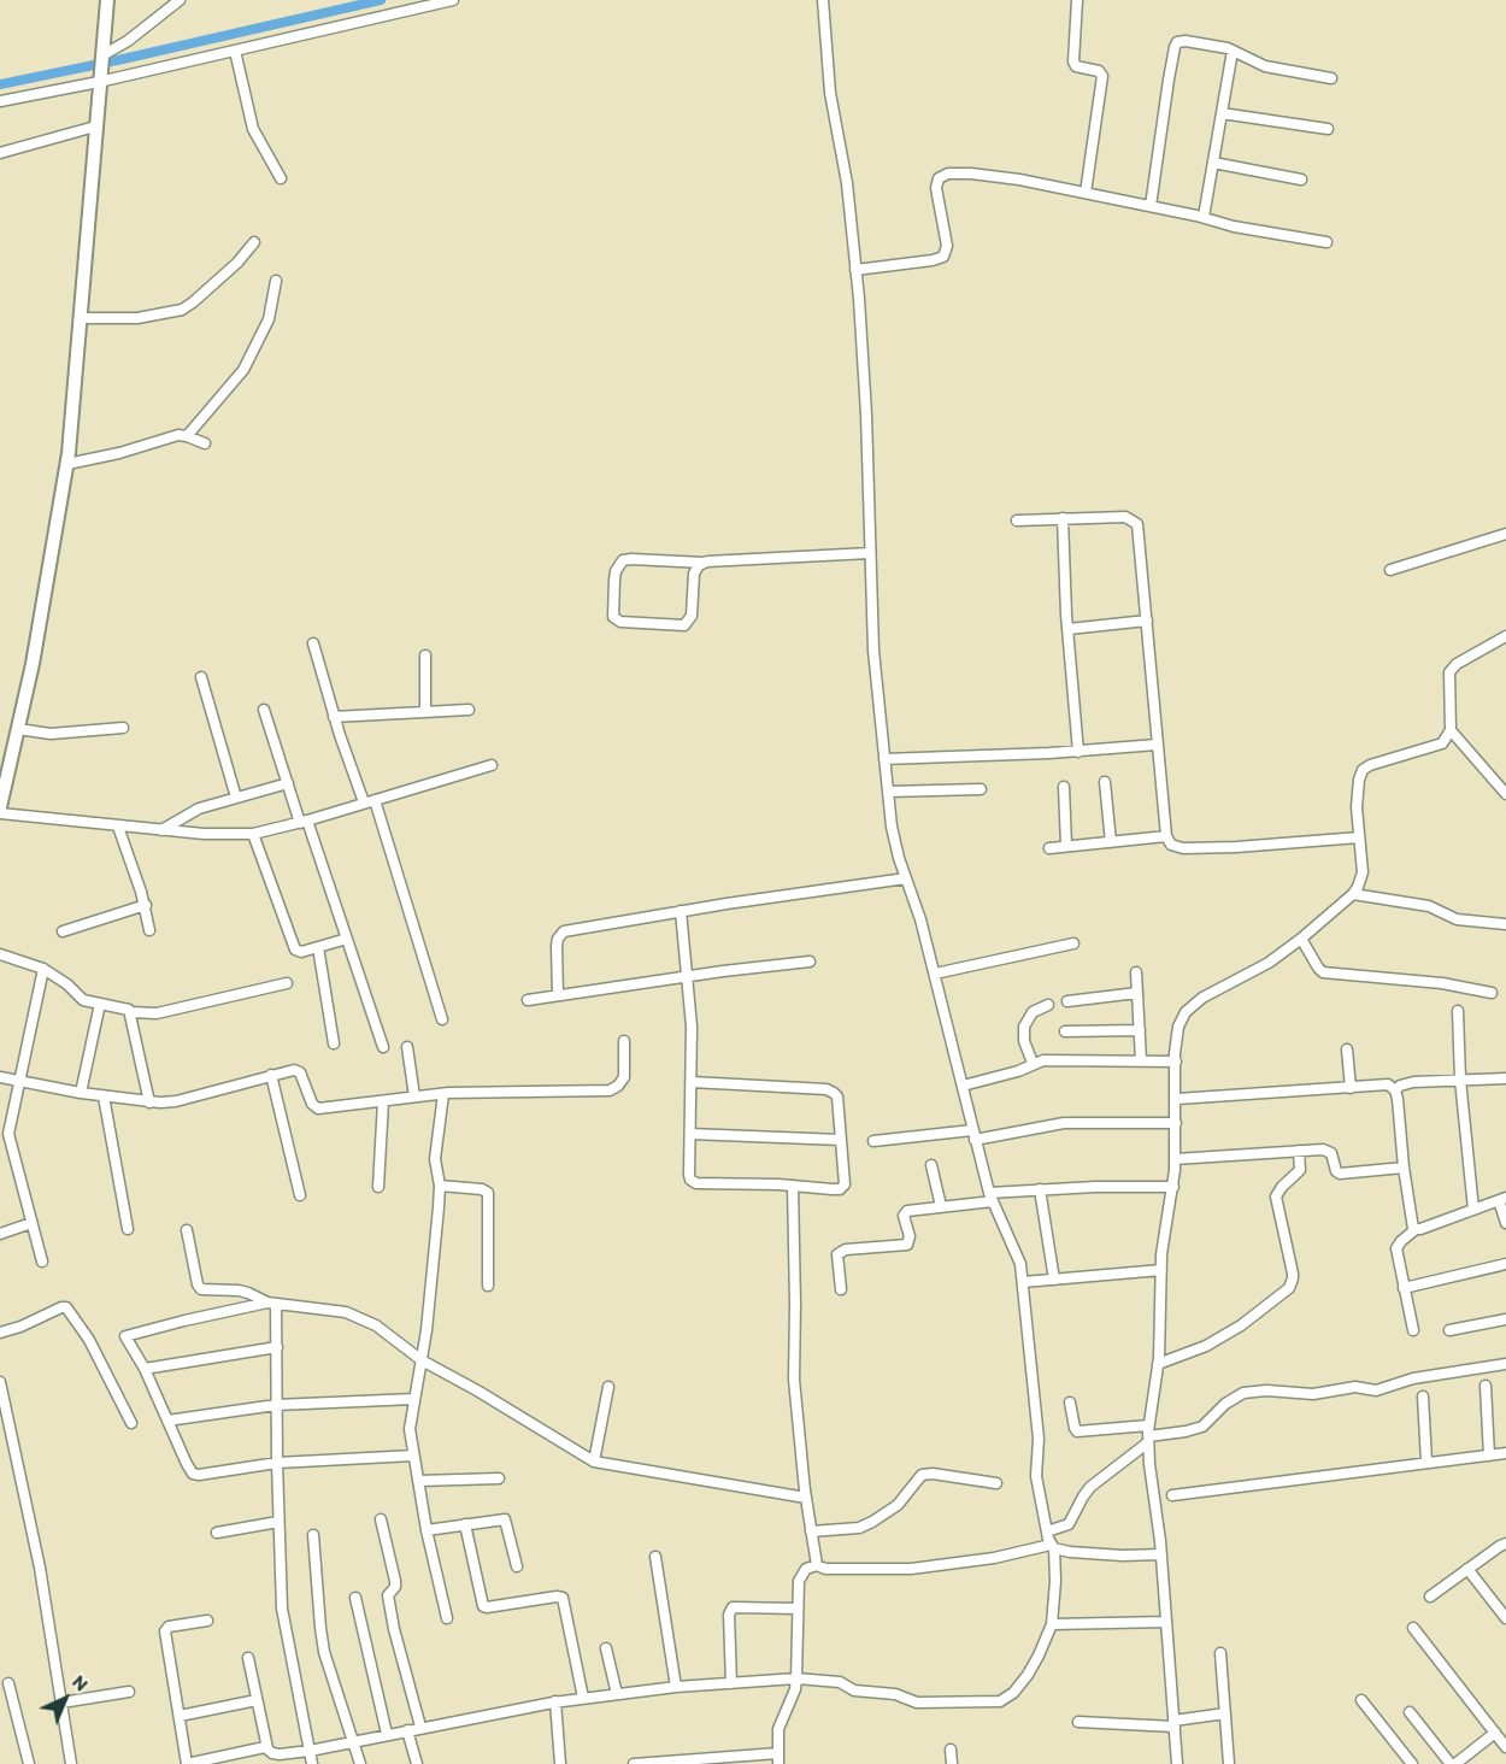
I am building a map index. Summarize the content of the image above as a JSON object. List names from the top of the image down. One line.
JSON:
{"north":"top right"}
